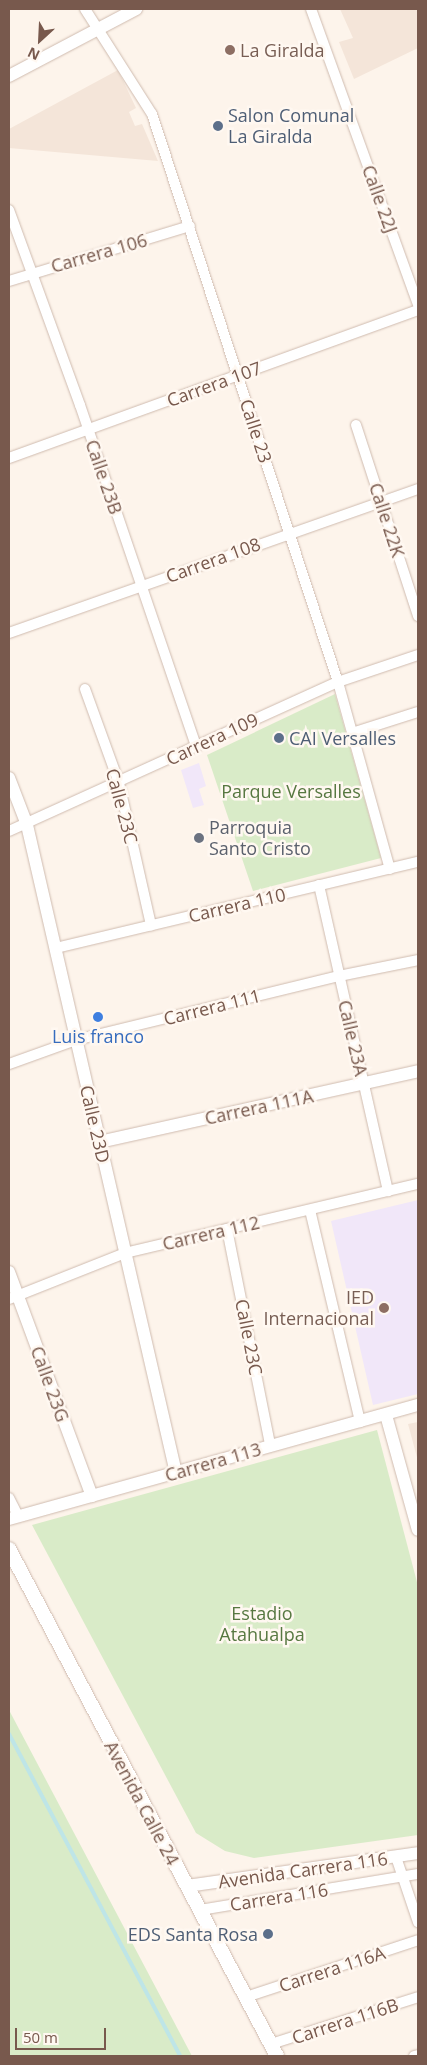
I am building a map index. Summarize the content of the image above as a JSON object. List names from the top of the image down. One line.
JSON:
{"streets":{"main road":["Avenida Calle 24"],"street":["Calle 22J","Carrera 106","Carrera 107","Calle 23","Calle 23B","Calle 22K","Carrera 108","Carrera 109","Calle 23C","Carrera 110","Carrera 111","Calle 23A","Carrera 111A","Calle 23D","Carrera 112","Calle 23G","Carrera 113","Avenida Carrera 116","Carrera 116","Carrera 116A","Carrera 116B"]},"crossings":[["Carrera 106","Calle 23"],["Carrera 106","Calle 23B"],["Carrera 107","Calle 23"],["Carrera 107","Calle 23B"],["Calle 23","Carrera 108"],["Calle 23","Carrera 109"],["Calle 23","Carrera 110"],["Calle 23B","Carrera 108"],["Calle 23B","Carrera 109"],["Calle 22K","Carrera 108"],["Carrera 109","Calle 23C"],["Carrera 109","Calle 23D"],["Calle 23C","Carrera 110"],["Calle 23C","Carrera 112"],["Calle 23C","Carrera 113"],["Carrera 110","Calle 23A"],["Carrera 110","Calle 23D"],["Carrera 111","Calle 23A"],["Carrera 111","Calle 23D"],["Calle 23A","Carrera 111A"],["Calle 23A","Carrera 112"],["Carrera 111A","Calle 23D"],["Calle 23D","Carrera 112"],["Calle 23D","Carrera 113"],["Carrera 112","Calle 23G"],["Calle 23G","Carrera 113"],["Avenida Calle 24","Avenida Carrera 116"],["Avenida Calle 24","Carrera 116"],["Avenida Calle 24","Carrera 116A"],["Avenida Calle 24","Carrera 116B"]],"parks":["Parque Versalles","Estadio Atahualpa"],"places":["La Giralda","Salon Comunal La Giralda","CAI Versalles","Parroquia Santo Cristo","Luis franco","IED Internacional","EDS Santa Rosa"],"scale_bar":"50 m","north":"bottom left"}
